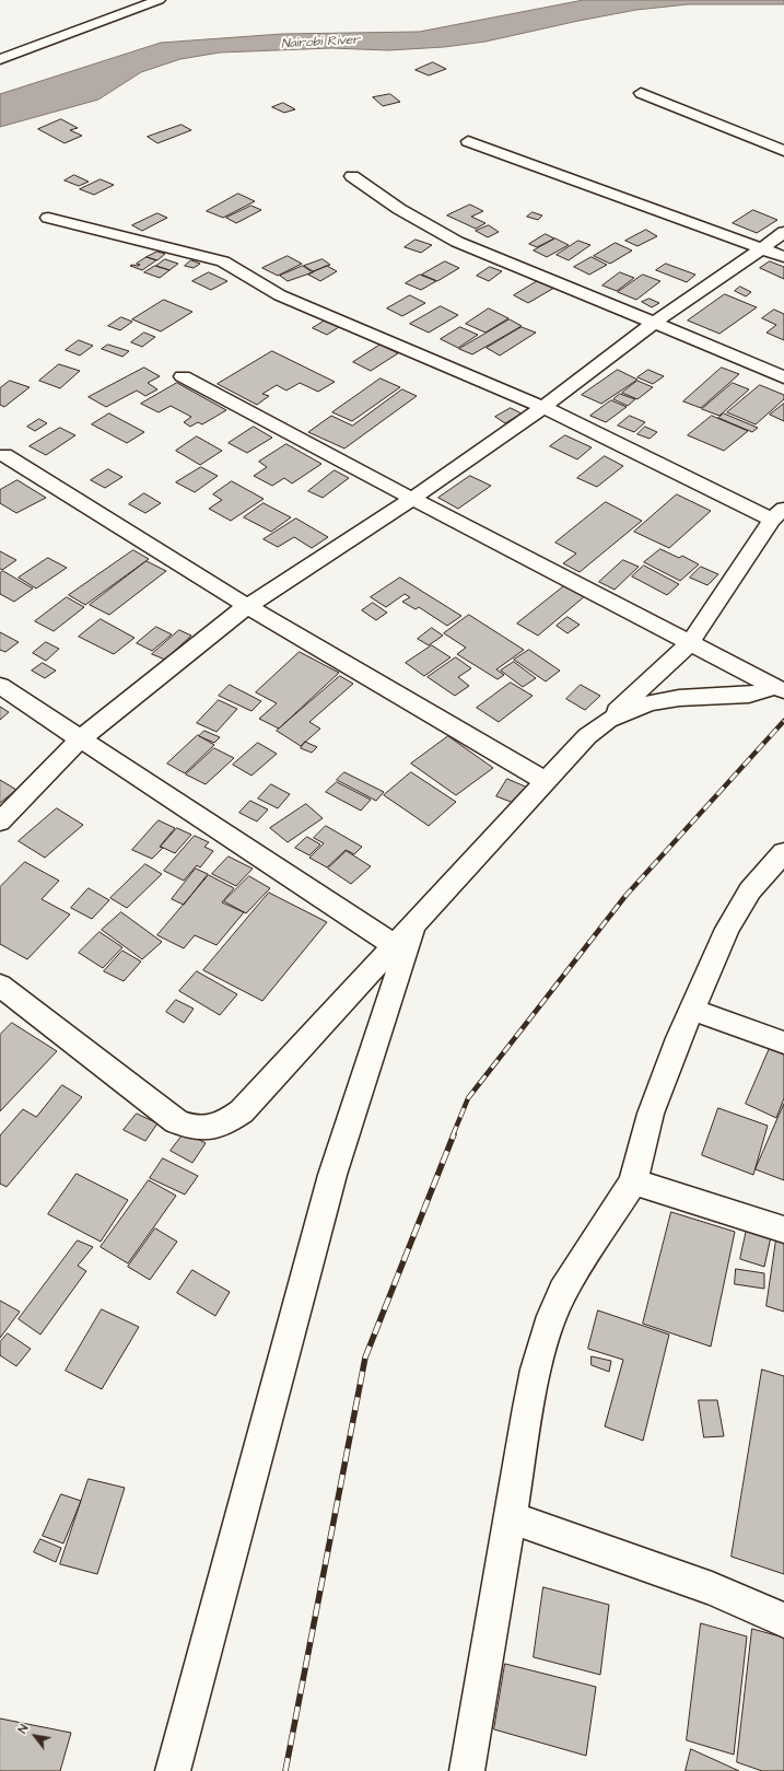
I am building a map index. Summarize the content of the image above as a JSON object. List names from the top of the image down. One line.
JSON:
{"water":["Nairobi River"],"north":"top left"}
